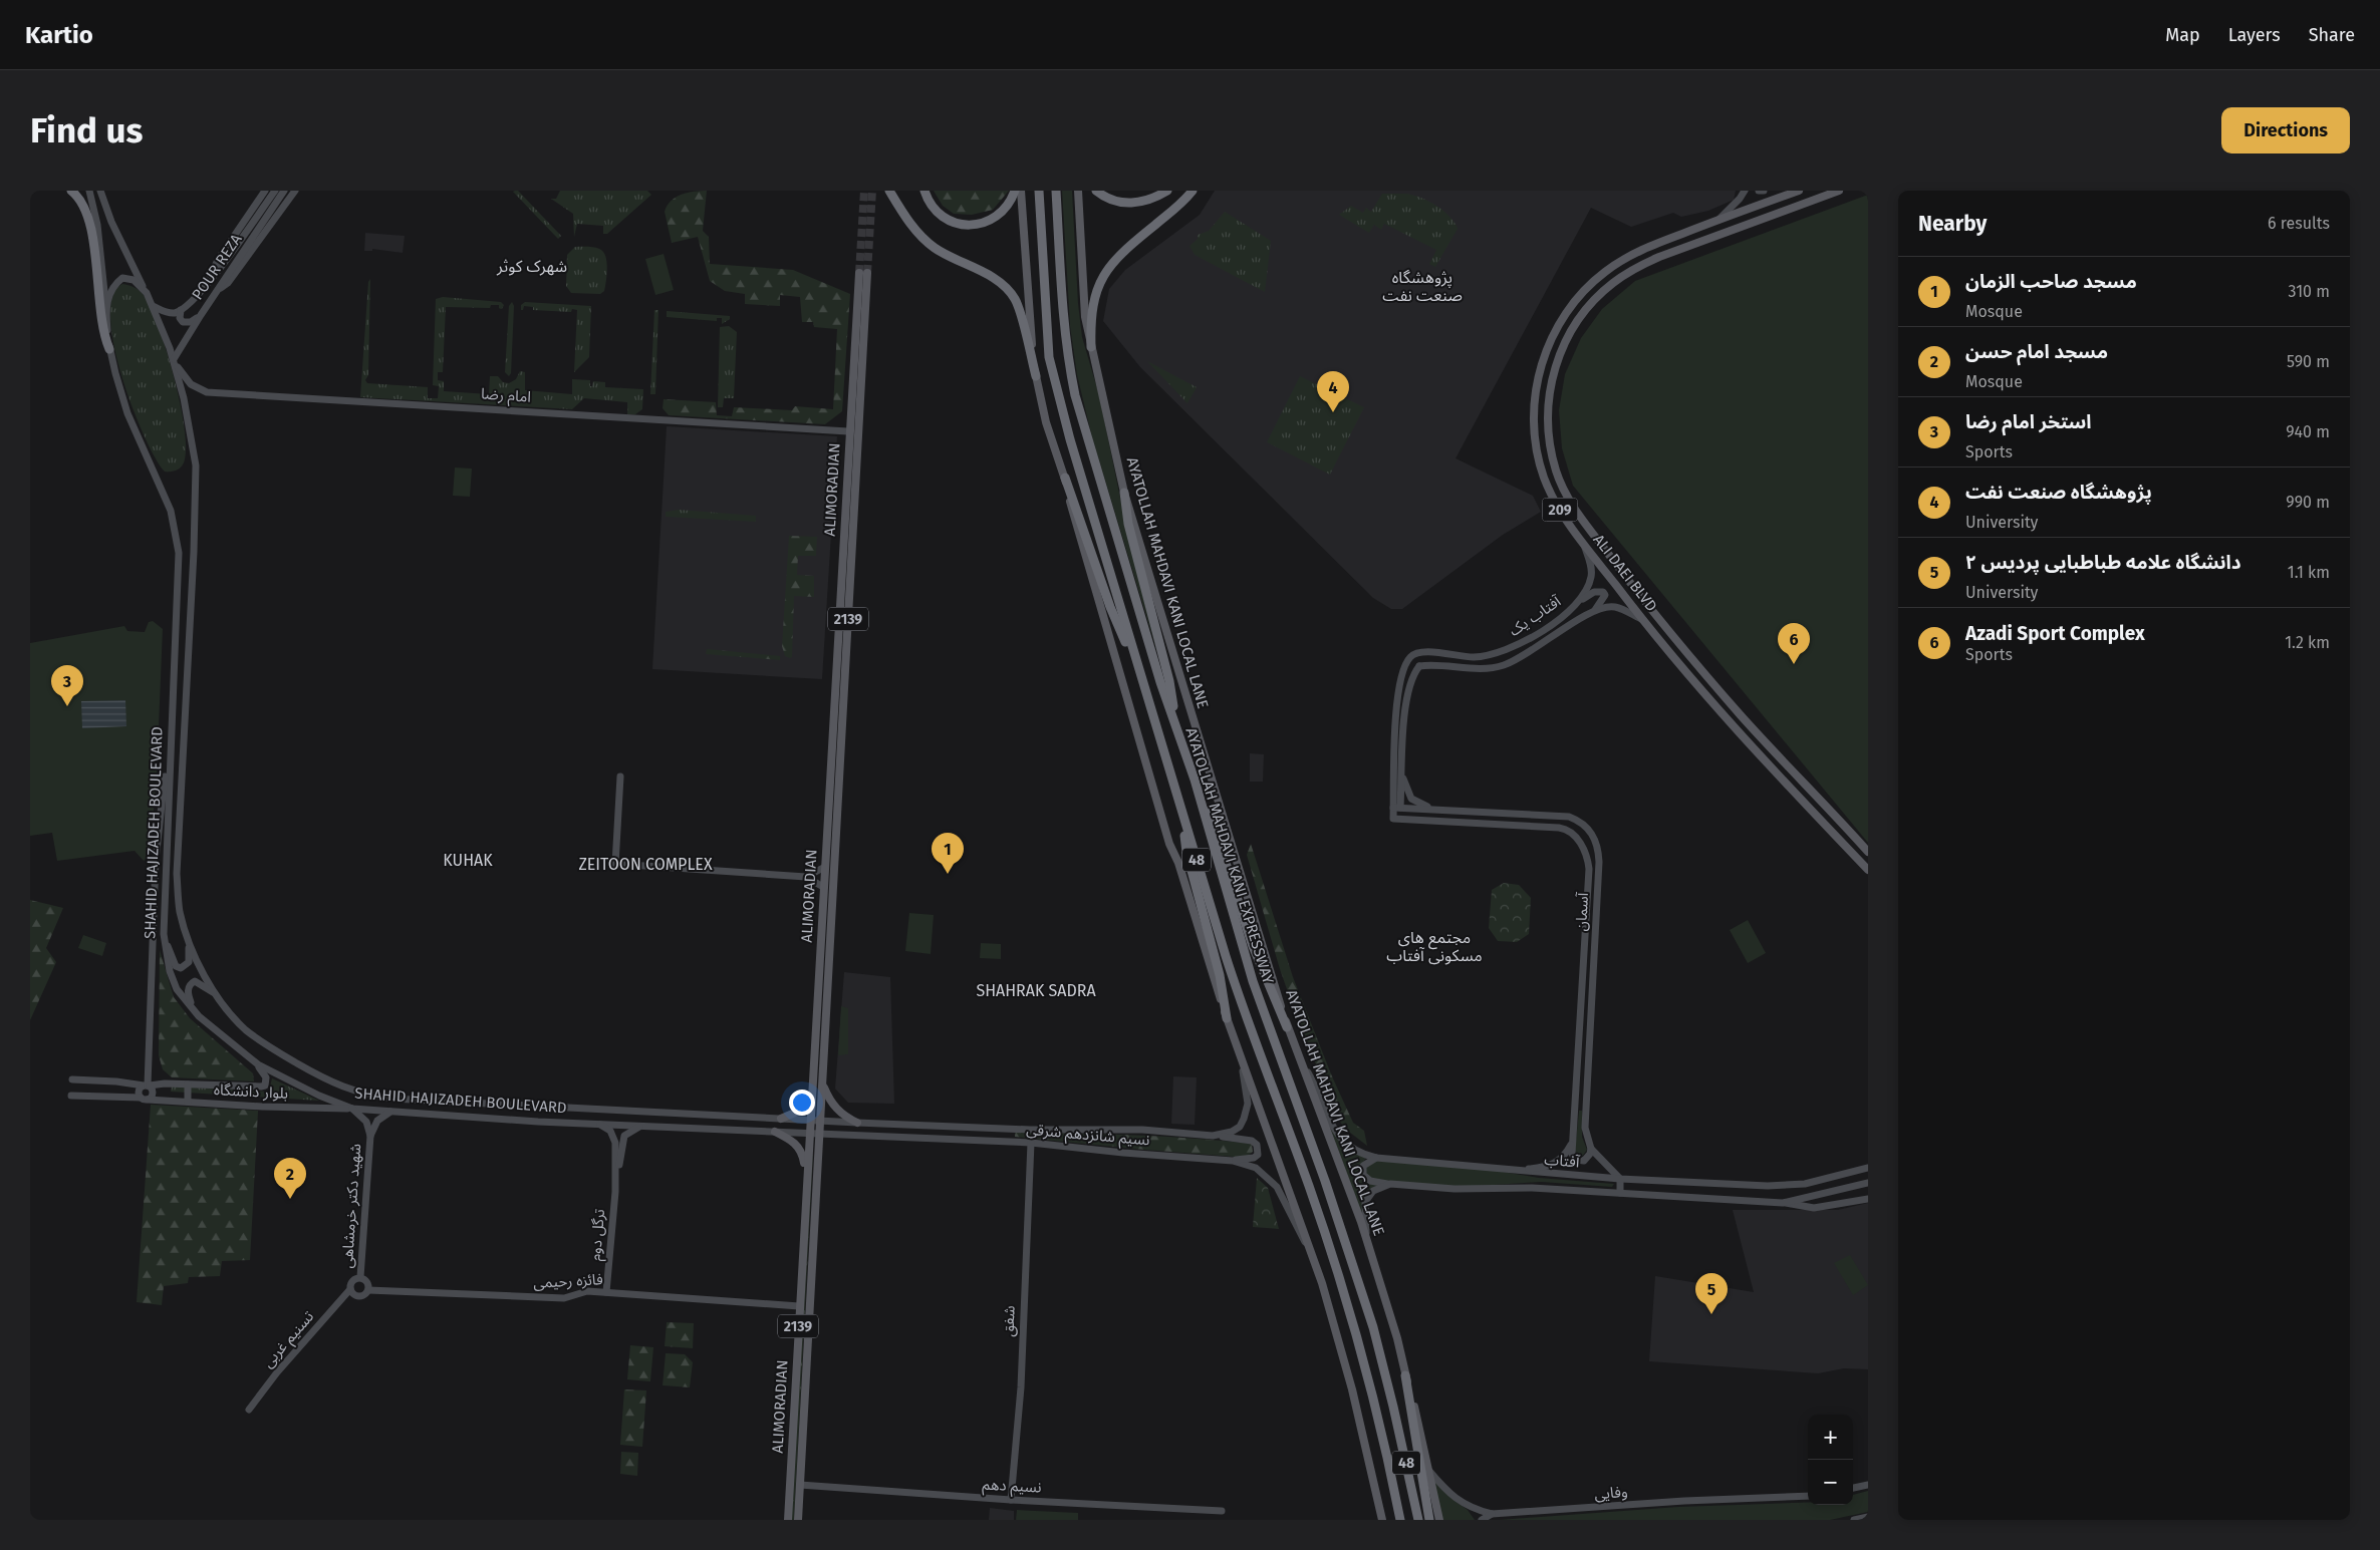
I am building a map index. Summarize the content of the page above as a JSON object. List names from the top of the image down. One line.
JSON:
{"streets":{"highway":["AYATOLLAH MAHDAVI KANI EXPRESSWAY","48"],"main road":["ALIMORADIAN","209","ALI DAEI BLVD","AYATOLLAH MAHDAVI KANI LOCAL LANE","2139"],"street":["POUR REZA","امام رضا","آفتاب یک","SHAHID HAJIZADEH BOULEVARD","آسمان","بلوار دانشگاه","نسیم شانزدهم شرقی","آفتاب","شهید دکتر خرمشاهی","ترگل دوم","فائزه رحیمی","شفق","تسنیم غربی","نسیم دهم","وفایی"]},"crossings":[["POUR REZA","امام رضا"],["POUR REZA","SHAHID HAJIZADEH BOULEVARD"],["امام رضا","ALIMORADIAN"],["امام رضا","SHAHID HAJIZADEH BOULEVARD"],["ALIMORADIAN","SHAHID HAJIZADEH BOULEVARD"],["ALIMORADIAN","نسیم شانزدهم شرقی"],["ALIMORADIAN","فائزه رحیمی"],["ALIMORADIAN","نسیم دهم"],["ALI DAEI BLVD","آفتاب یک"],["AYATOLLAH MAHDAVI KANI LOCAL LANE","آفتاب"],["AYATOLLAH MAHDAVI KANI LOCAL LANE","وفایی"],["SHAHID HAJIZADEH BOULEVARD","بلوار دانشگاه"],["SHAHID HAJIZADEH BOULEVARD","نسیم شانزدهم شرقی"],["SHAHID HAJIZADEH BOULEVARD","شهید دکتر خرمشاهی"],["SHAHID HAJIZADEH BOULEVARD","ترگل دوم"],["بلوار دانشگاه","شهید دکتر خرمشاهی"],["نسیم شانزدهم شرقی","شفق"],["شهید دکتر خرمشاهی","فائزه رحیمی"],["شهید دکتر خرمشاهی","تسنیم غربی"],["ترگل دوم","فائزه رحیمی"],["فائزه رحیمی","تسنیم غربی"],["شفق","نسیم دهم"]],"districts":["شهرک کوثر","پژوهشگاه صنعت نفت","KUHAK","ZEITOON COMPLEX","مجتمع های مسکونی آفتاب","SHAHRAK SADRA"],"page":{"header":"Kartio","nav":["Map","Layers","Share"],"buttons":"Directions","title":"Find us","heading":["Nearby","6 results"],"list":[{"mark":"1","name":"مسجد صاحب الزمان","note":"Mosque","value":"310 m"},{"mark":"2","name":"مسجد امام حسن","note":"Mosque","value":"590 m"},{"mark":"3","name":"استخر امام رضا","note":"Sports","value":"940 m"},{"mark":"4","name":"پژوهشگاه صنعت نفت","note":"University","value":"990 m"},{"mark":"5","name":"دانشگاه علامه طباطبایی پردیس ۲","note":"University","value":"1.1 km"},{"mark":"6","name":"Azadi Sport Complex","note":"Sports","value":"1.2 km"}],"pins":["4","6","3","1","2","5"],"map_buttons":["+","−"]}}
